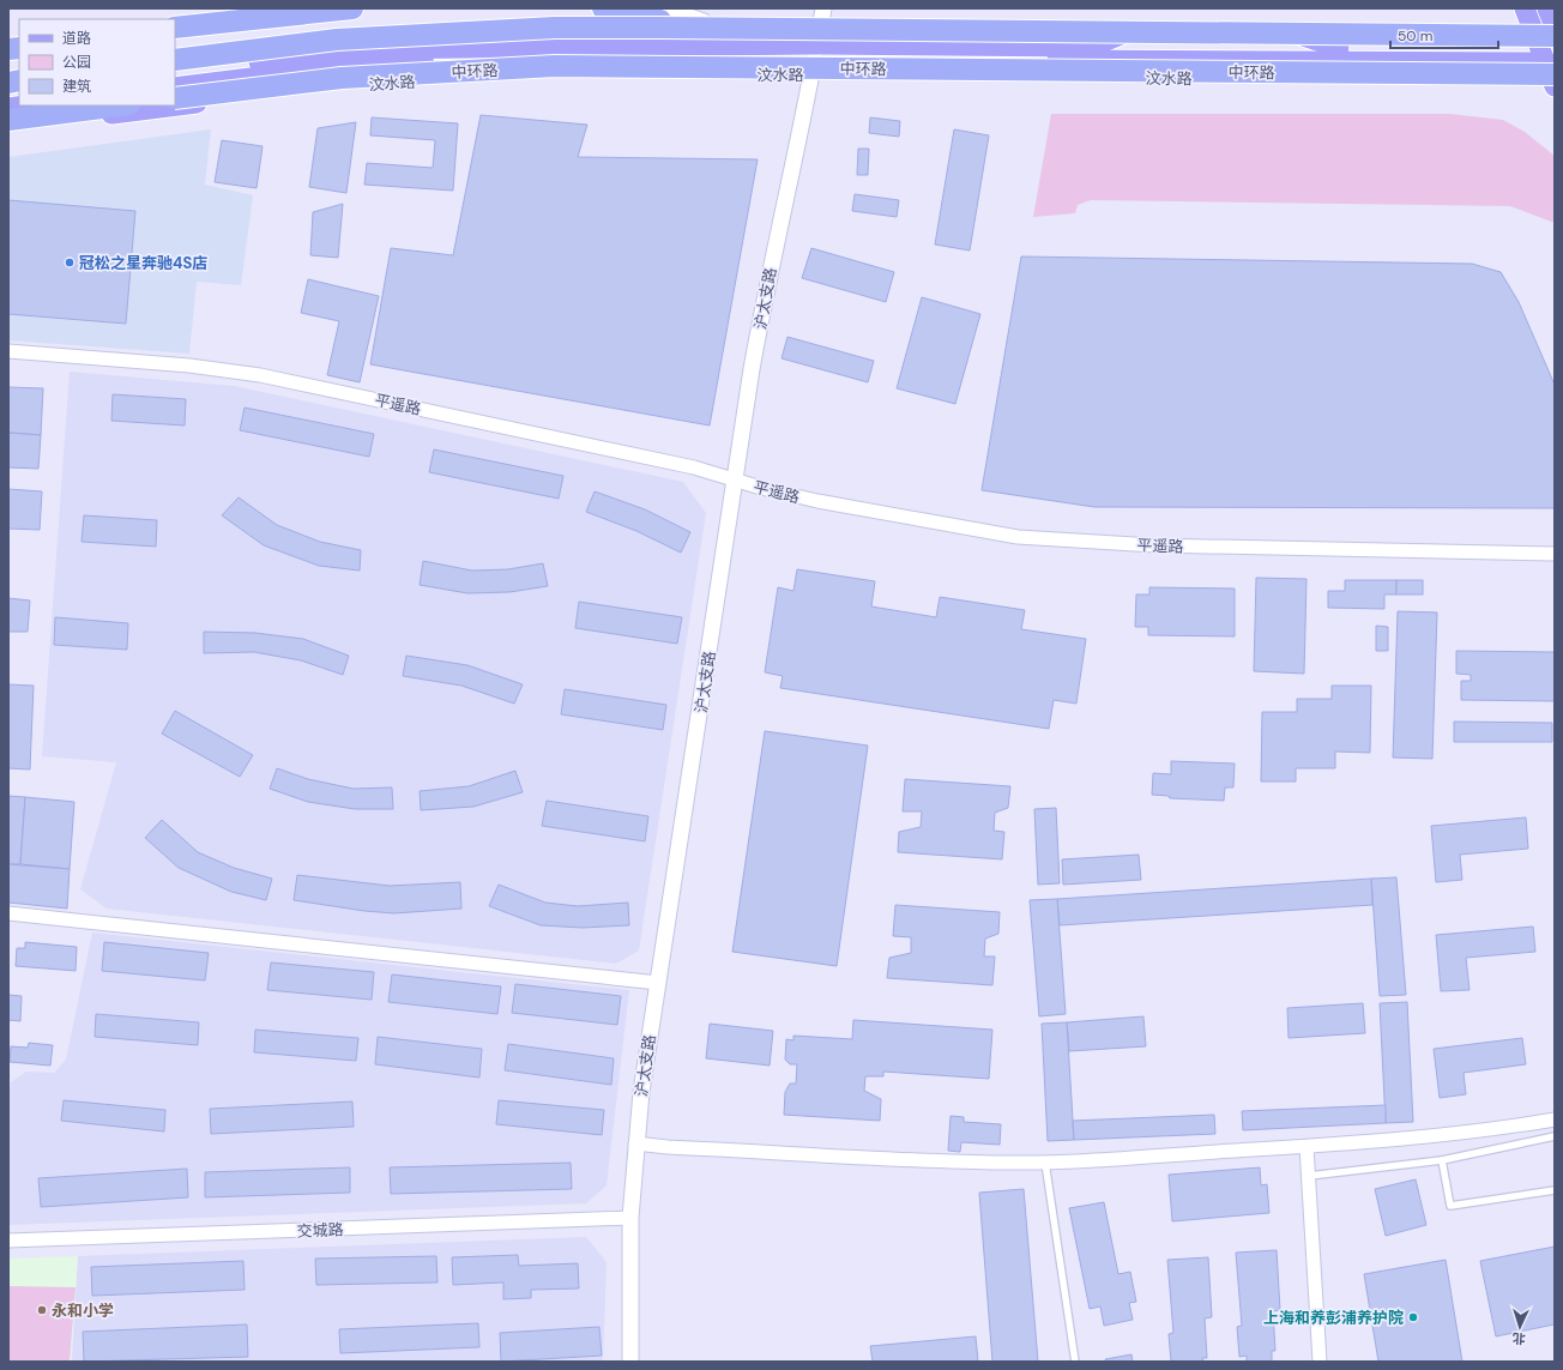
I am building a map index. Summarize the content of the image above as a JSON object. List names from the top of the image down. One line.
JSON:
{"streets":{"highway":["中环路"],"main road":["汶水路"],"street":["沪太支路","平遥路","交城路"]},"crossings":[["中环路","汶水路"],["汶水路","沪太支路"],["沪太支路","平遥路"],["沪太支路","交城路"]],"places":["冠松之星奔驰4S店","永和小学","上海和养彭浦养护院"],"legend":["道路","公园","建筑"],"scale_bar":"50 m","north":"bottom"}
